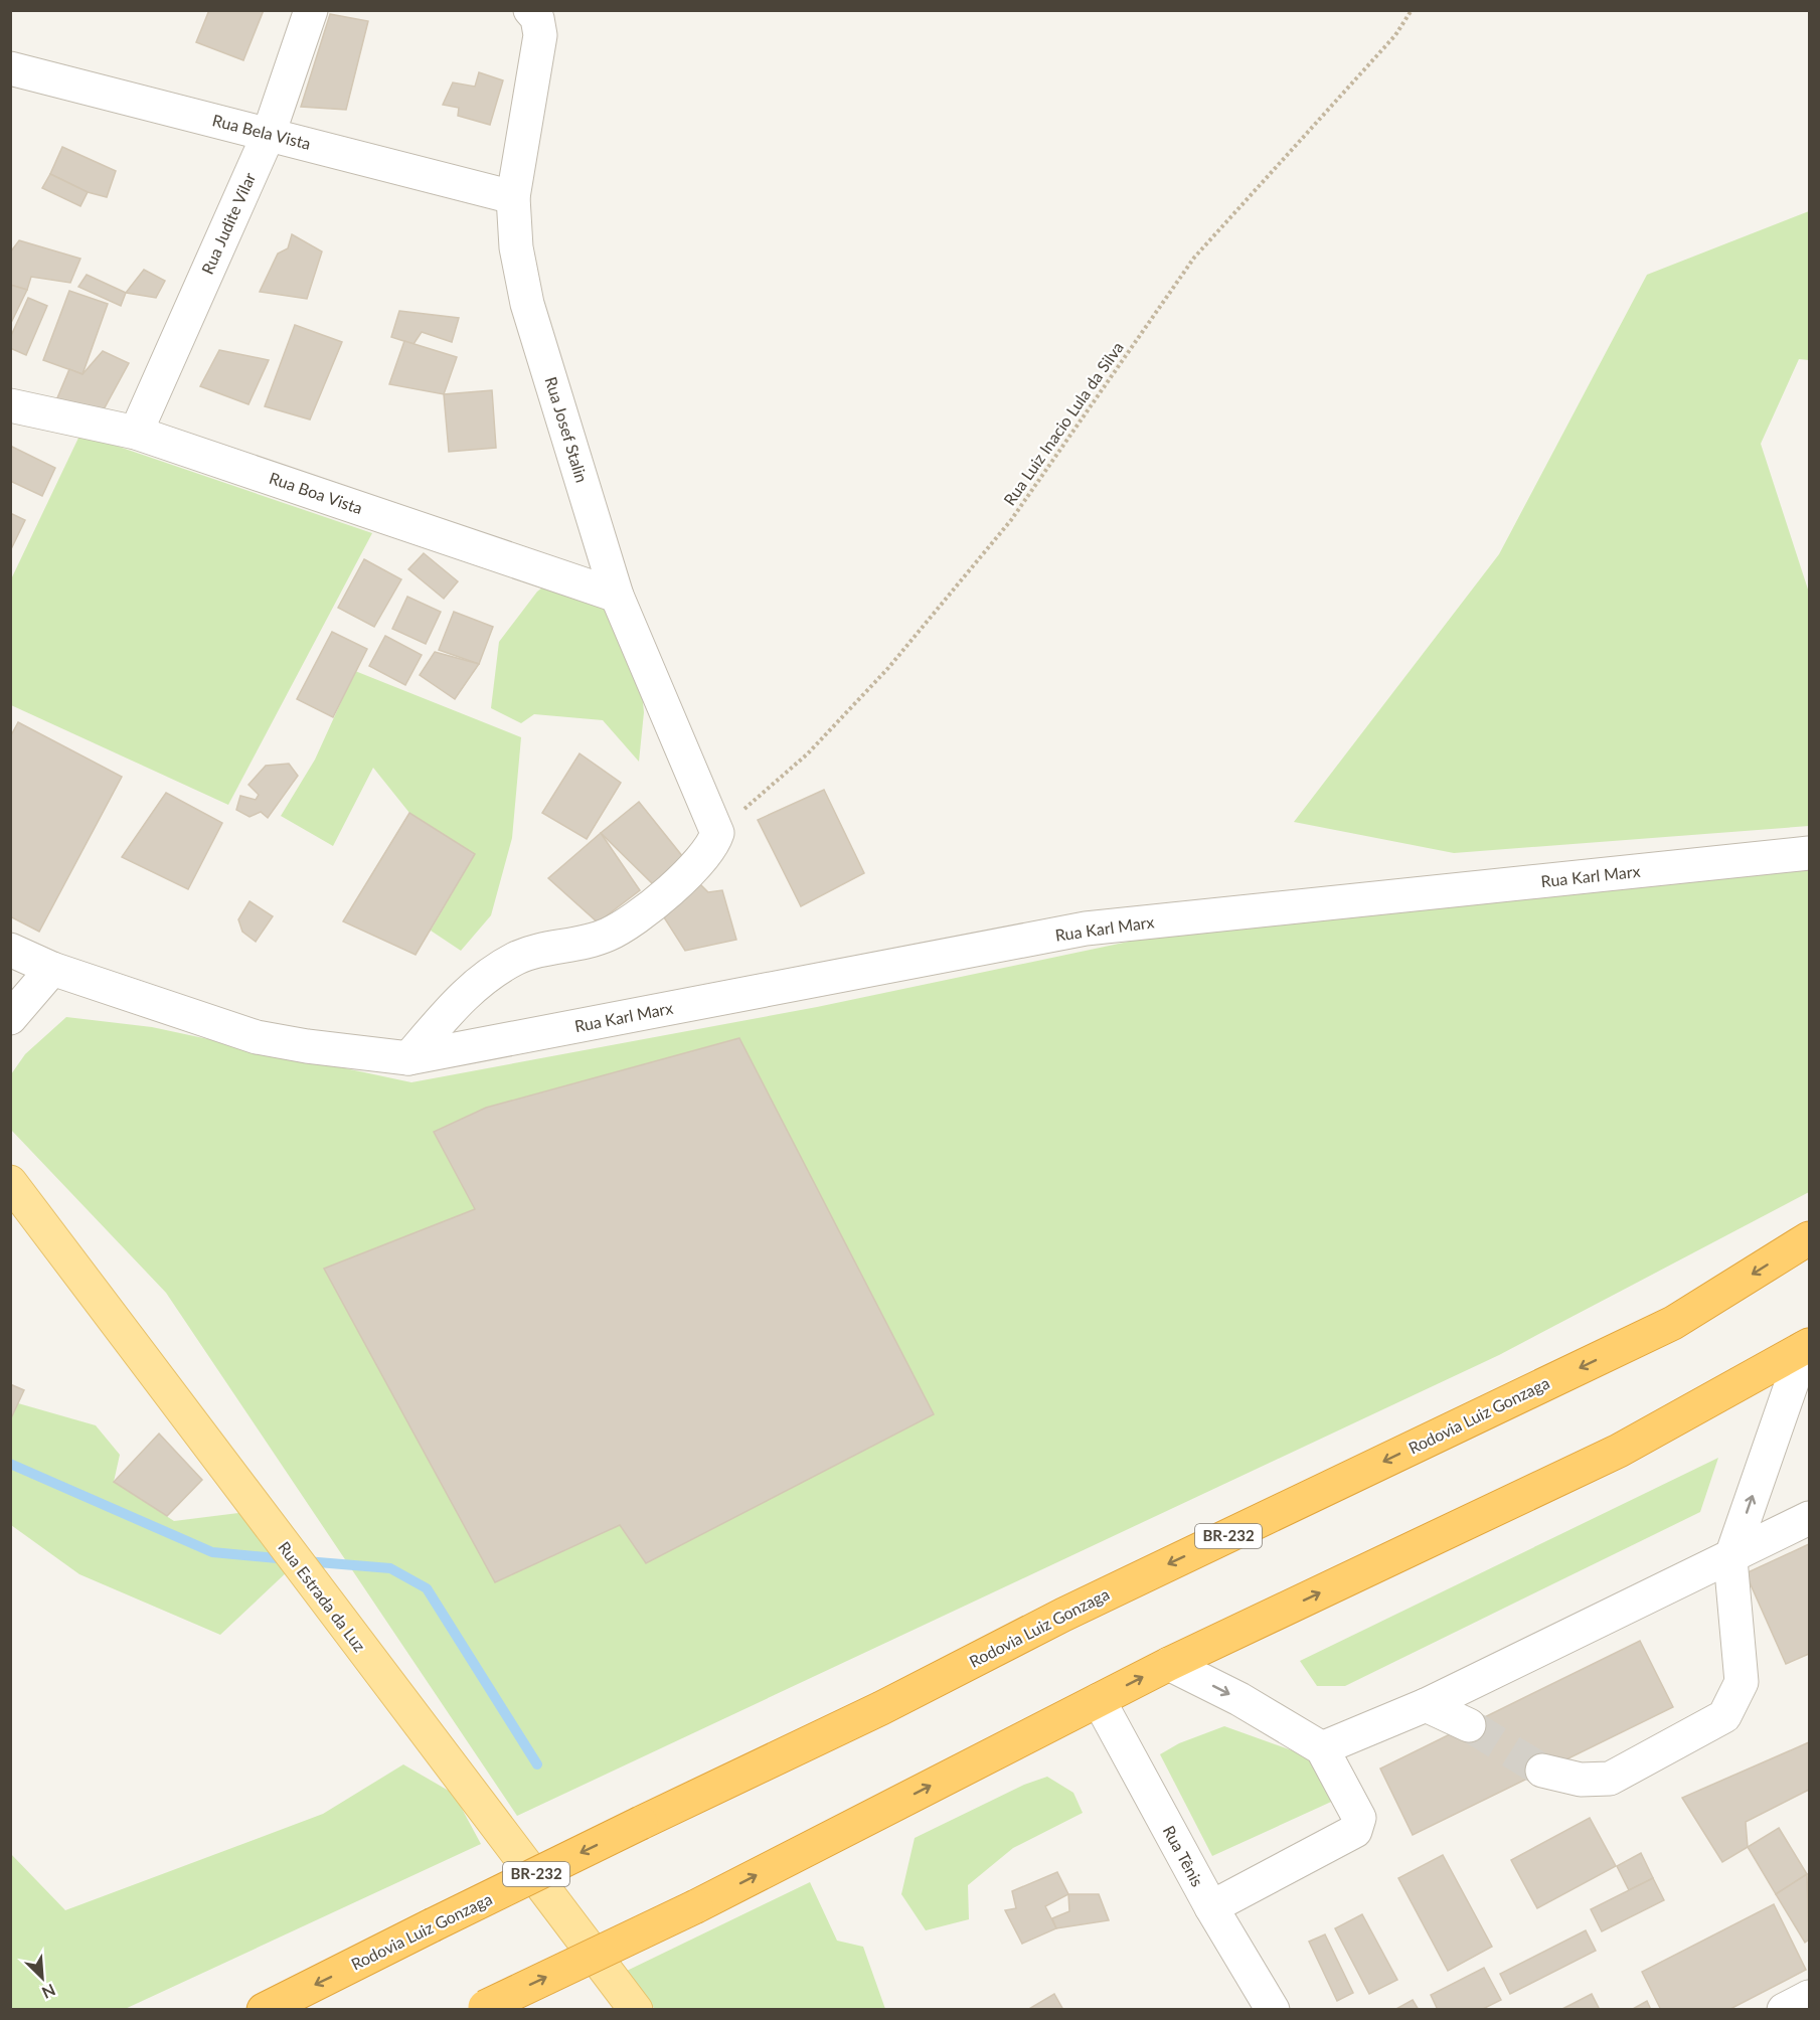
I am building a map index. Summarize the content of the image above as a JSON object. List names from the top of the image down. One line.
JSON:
{"streets":{"highway":["Rodovia Luiz Gonzaga","BR-232"],"main road":["Rua Estrada da Luz"],"street":["Rua Bela Vista","Rua Judite Vilar","Rua Josef Stalin","Rua Boa Vista","Rua Karl Marx","Rua Tênis"],"path":["Rua Luiz Inacio Lula da Silva"]},"crossings":[["Rua Bela Vista","Rua Judite Vilar"],["Rua Bela Vista","Rua Josef Stalin"],["Rua Judite Vilar","Rua Boa Vista"],["Rua Luiz Inacio Lula da Silva","Rua Josef Stalin"],["Rua Josef Stalin","Rua Boa Vista"]],"north":"bottom right"}
